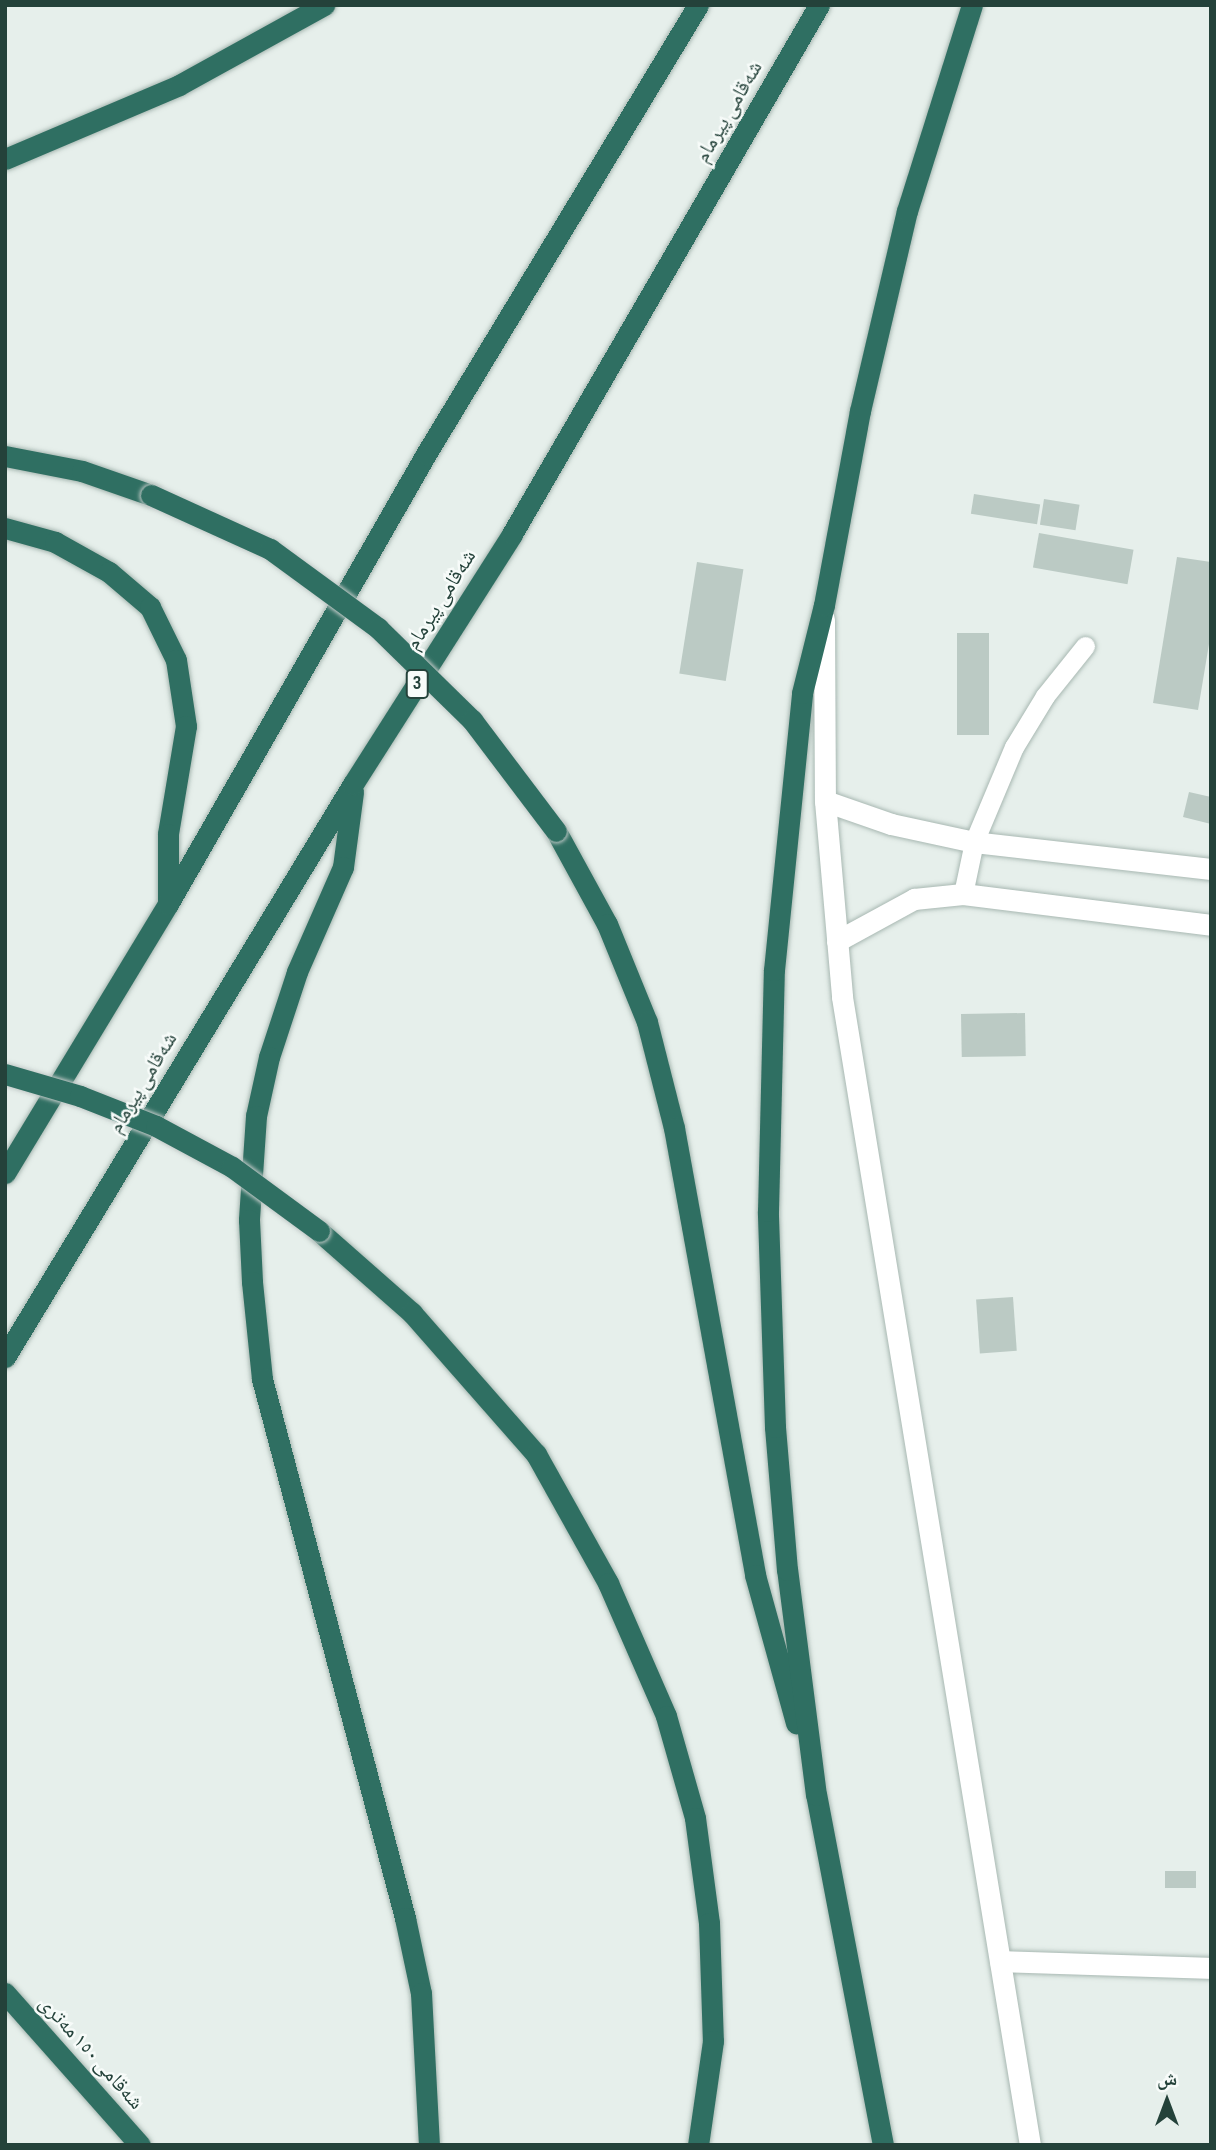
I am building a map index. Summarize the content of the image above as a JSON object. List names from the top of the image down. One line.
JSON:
{"streets":{"highway":["شەقامی پیرمام","3","شەقامی ١٥٠ مەتری"]},"north":"top"}
